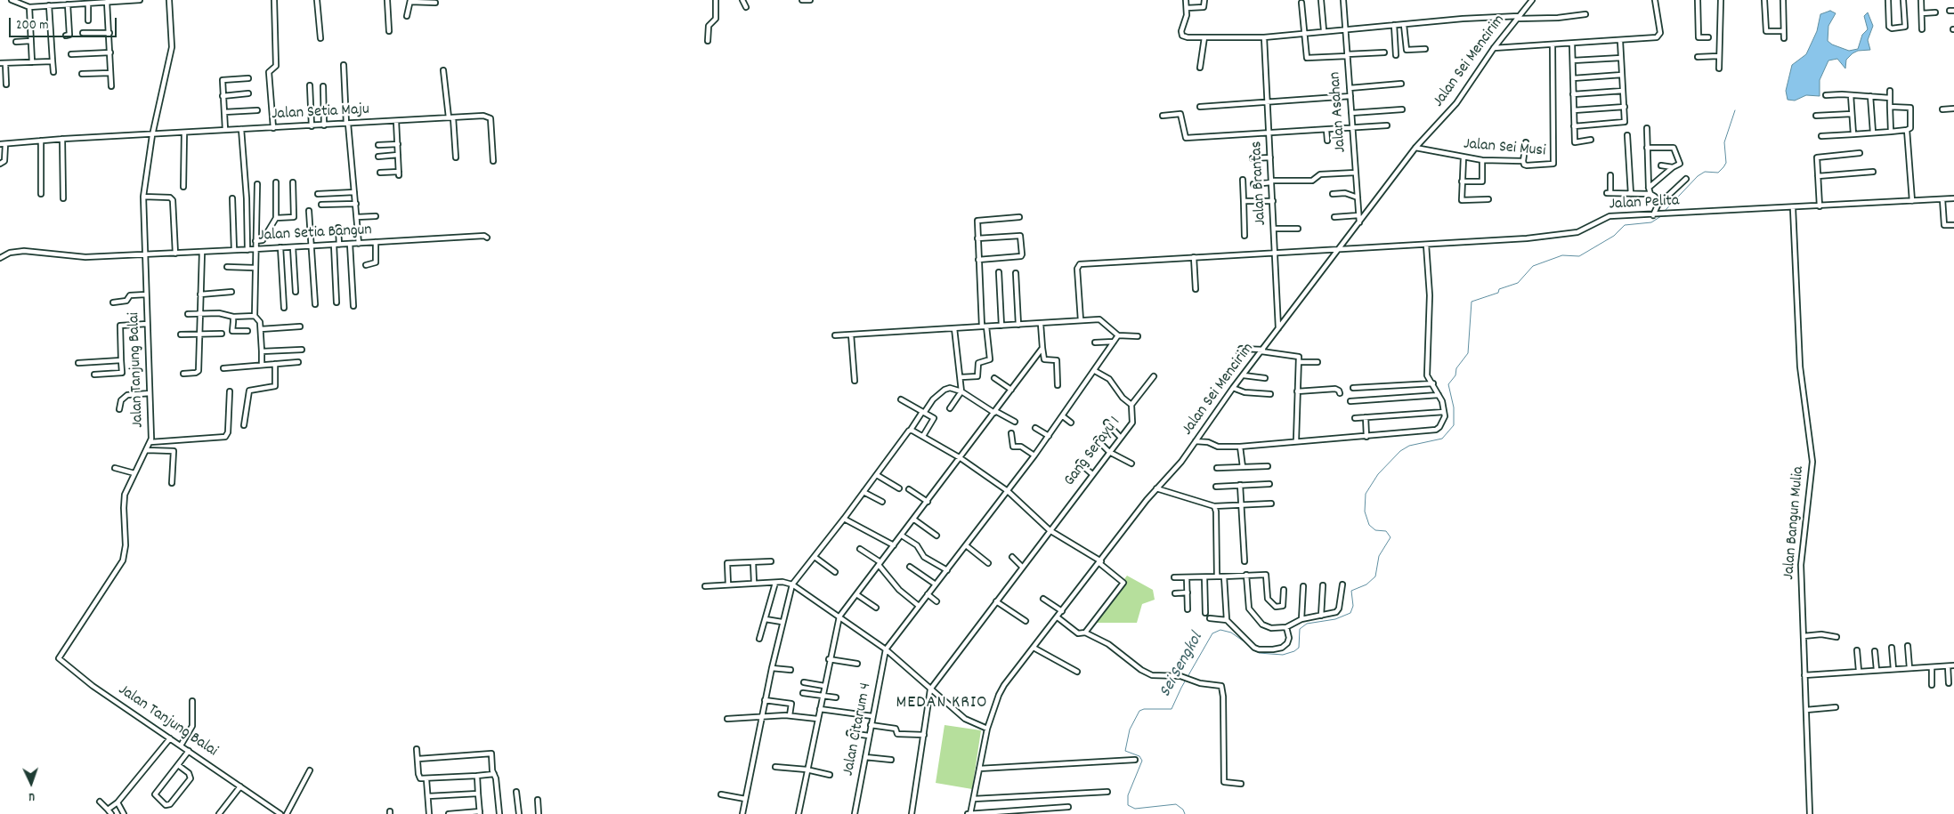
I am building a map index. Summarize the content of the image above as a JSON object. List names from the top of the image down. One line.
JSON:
{"streets":{"street":["Jalan Sei Mencirim","Jalan Asahan","Jalan Setia Maju","Jalan Sei Musi","Jalan Brantas","Jalan Pelita","Jalan Setia Bangun","Jalan Tanjung Balai","Gang Serayu 1","Jalan Bangun Mulia","Jalan Citarum 4"]},"crossings":[["Jalan Sei Mencirim","Jalan Asahan"],["Jalan Sei Mencirim","Jalan Sei Musi"],["Jalan Sei Mencirim","Jalan Brantas"],["Jalan Sei Mencirim","Jalan Pelita"],["Jalan Setia Maju","Jalan Tanjung Balai"],["Jalan Brantas","Jalan Pelita"],["Jalan Pelita","Jalan Bangun Mulia"],["Jalan Setia Bangun","Jalan Tanjung Balai"]],"districts":["MEDAN KRIO"],"water":["Sei Sengkol"],"scale_bar":"200 m","north":"bottom"}
